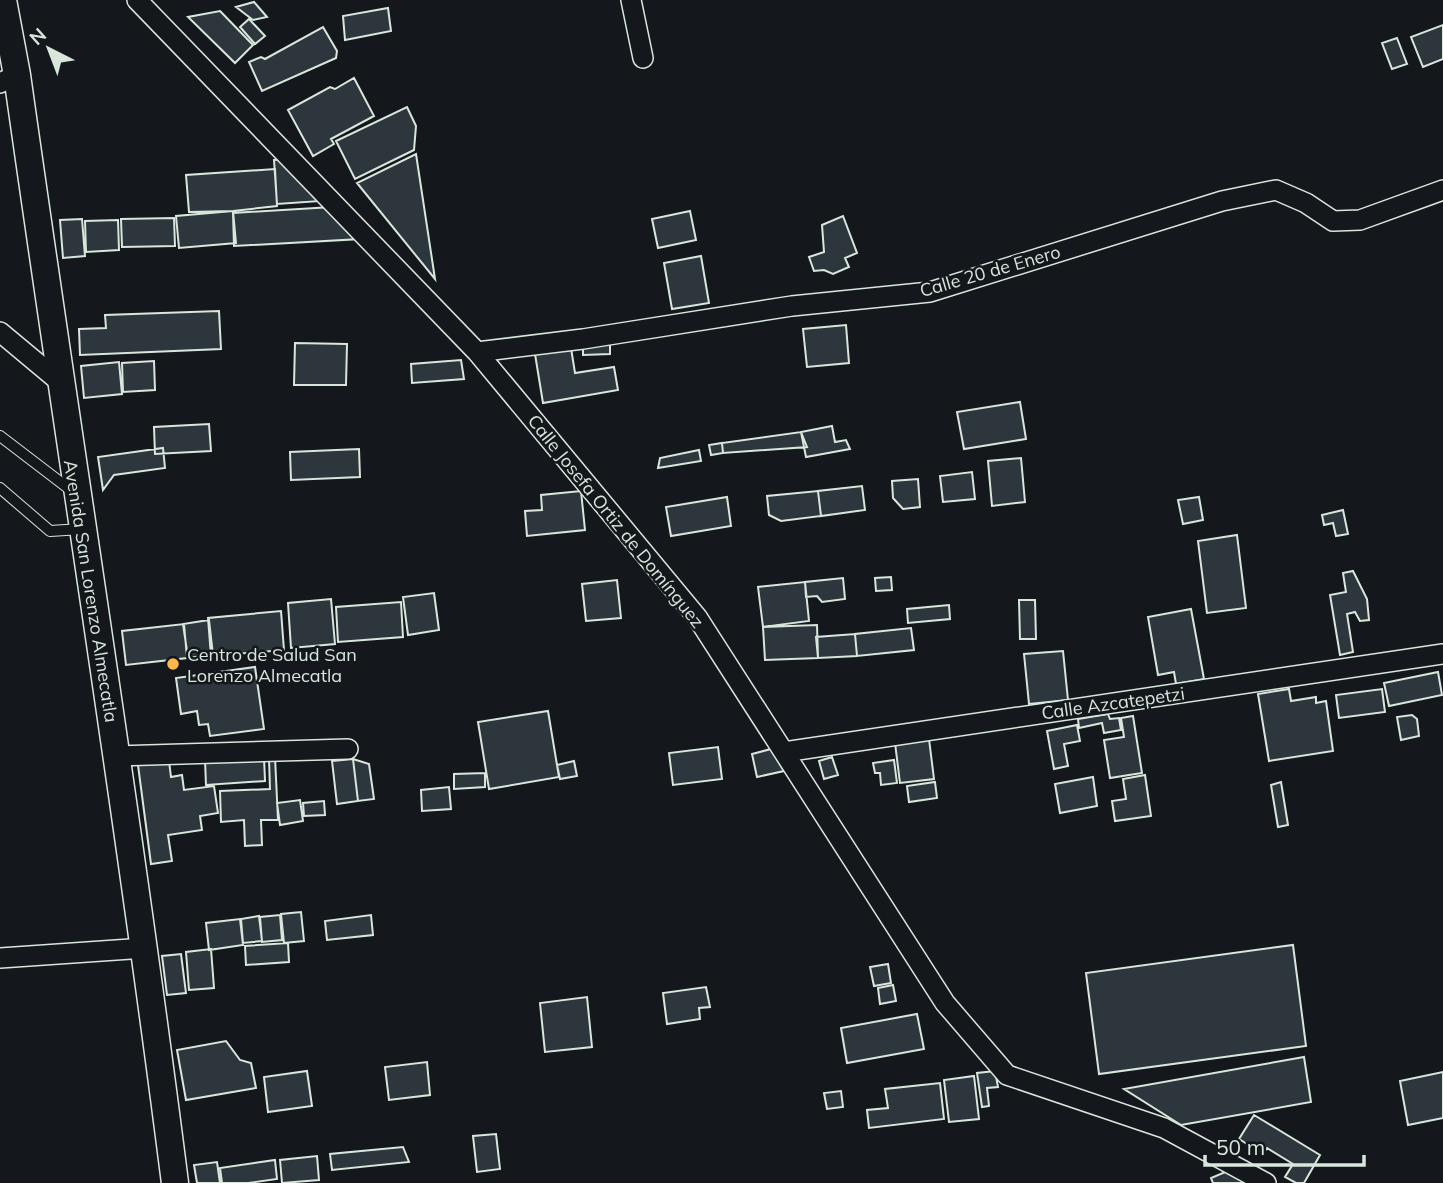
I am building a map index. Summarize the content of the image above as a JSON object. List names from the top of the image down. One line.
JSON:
{"streets":{"main road":["Avenida San Lorenzo Almecatla"],"street":["Calle 20 de Enero","Calle Josefa Ortiz de Domínguez","Calle Azcatepetzi"]},"crossings":[["Calle 20 de Enero","Calle Josefa Ortiz de Domínguez"],["Calle Josefa Ortiz de Domínguez","Calle Azcatepetzi"]],"places":["Centro de Salud San Lorenzo Almecatla"],"scale_bar":"50 m","north":"top left"}
